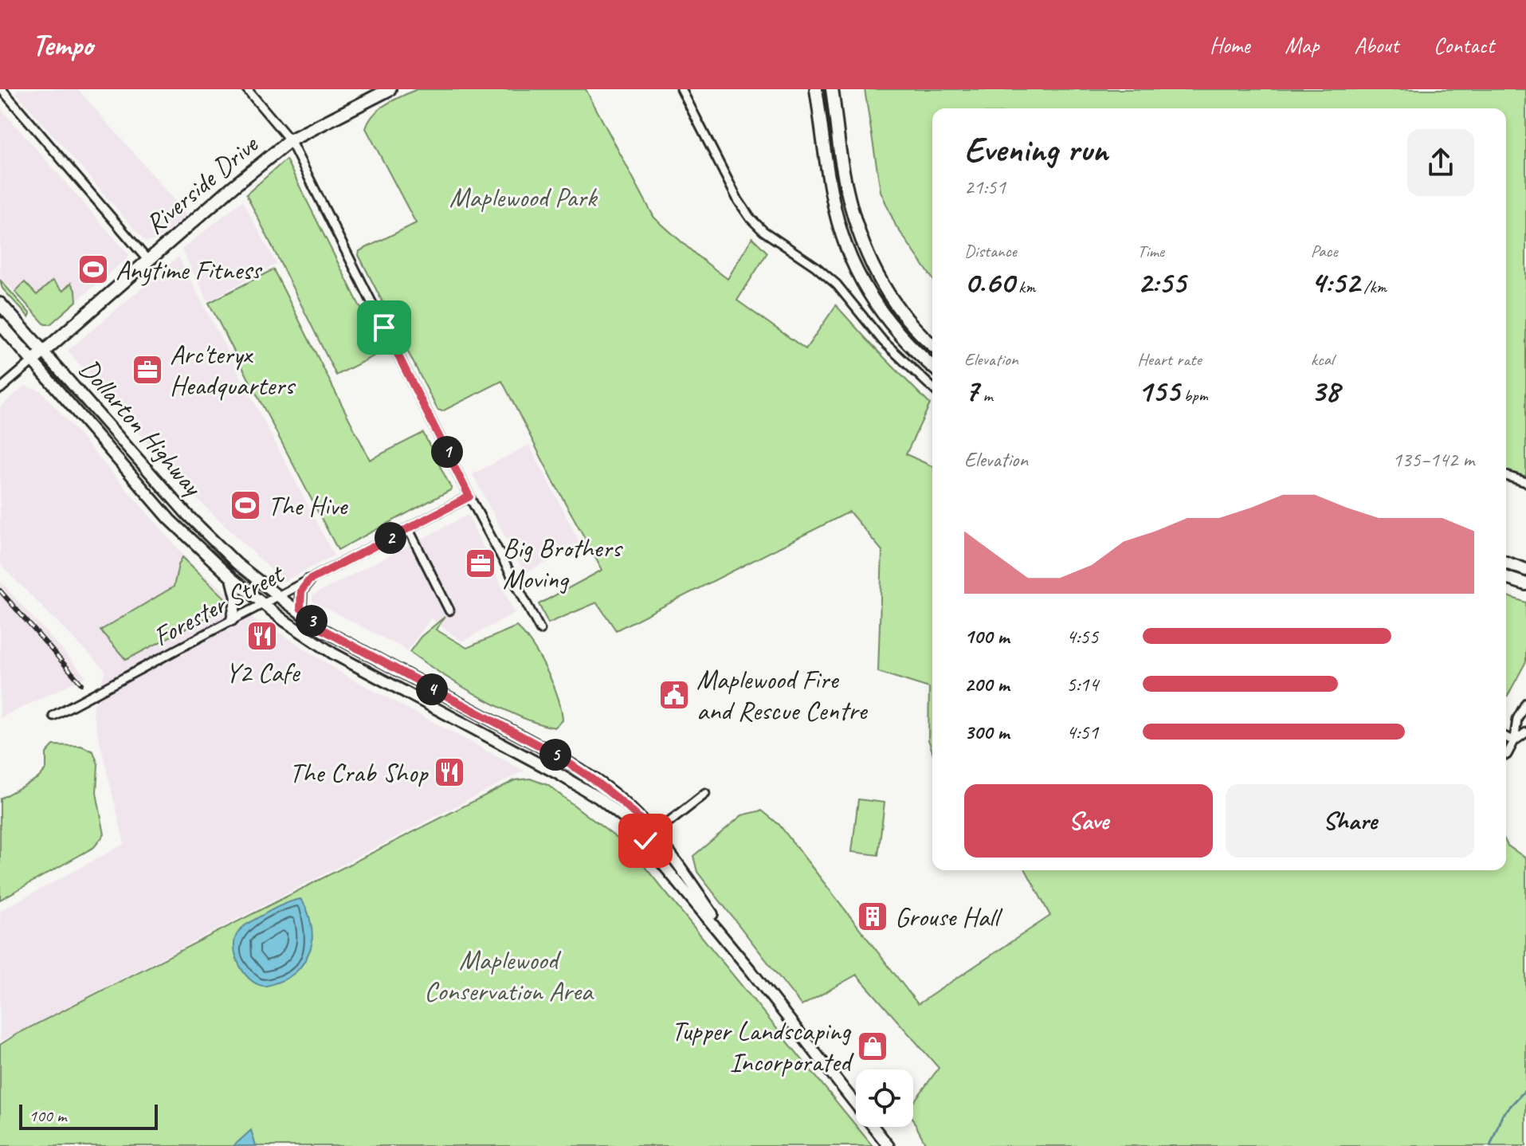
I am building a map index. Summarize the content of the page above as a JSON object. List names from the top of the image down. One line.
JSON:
{"streets":{"main road":["Riverside Drive","Dollarton Highway"],"street":["Forester Street"]},"crossings":[["Riverside Drive","Dollarton Highway"],["Dollarton Highway","Forester Street"]],"parks":["Maplewood Park","Maplewood Conservation Area"],"places":{"sports":["Anytime Fitness","The Hive"],"office":["Arc'teryx Headquarters","Big Brothers Moving"],"restaurant":["Y2 Cafe","The Crab Shop"],"public building":["Maplewood Fire and Rescue Centre"],"building":["Grouse Hall"],"shop":["Tupper Landscaping Incorporated"]},"scale_bar":"100 m","page":{"header":"Tempo","nav":["Home","Map","About","Contact"],"heading":["Evening run","21:51"],"stats":[["Distance","0.60 km"],["Time","2:55"],["Pace","4:52 /km"],["Elevation","7 m"],["Heart rate","155 bpm"],["kcal","38"]],"chart":["Elevation","135–142 m"],"pins":["1","2","3","4","5"],"list":[{"name":"100 m","note":"4:55"},{"name":"200 m","note":"5:14"},{"name":"300 m","note":"4:51"}],"buttons":["Save","Share"],"scale":"100 m"}}
